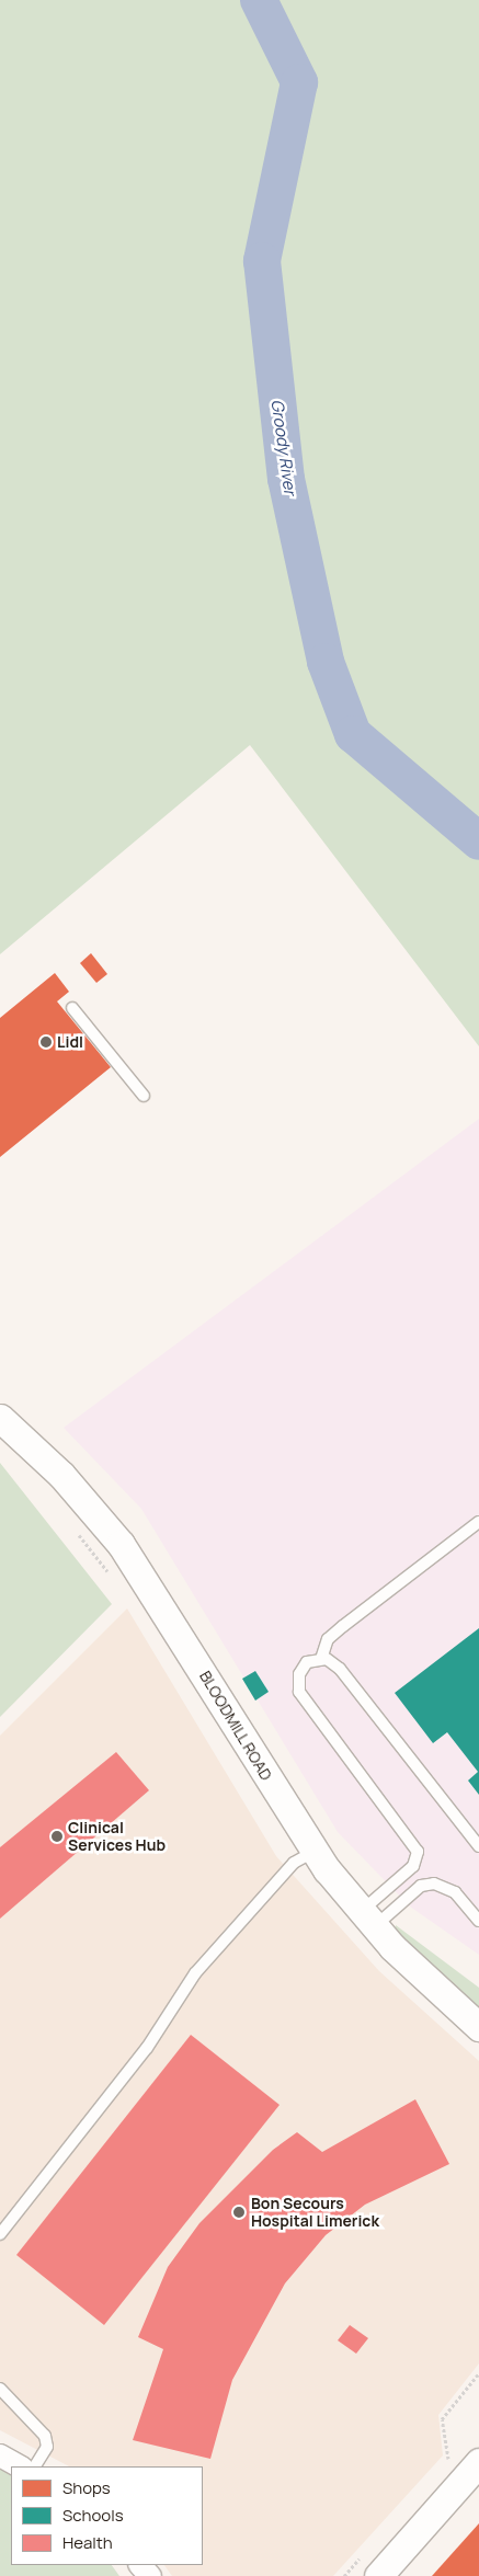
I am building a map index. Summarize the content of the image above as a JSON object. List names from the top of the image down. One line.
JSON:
{"streets":{"street":["BLOODMILL ROAD"]},"water":["Groody River"],"places":["Lidl","Clinical Services Hub","Bon Secours Hospital Limerick"],"legend":["Shops","Schools","Health"]}
